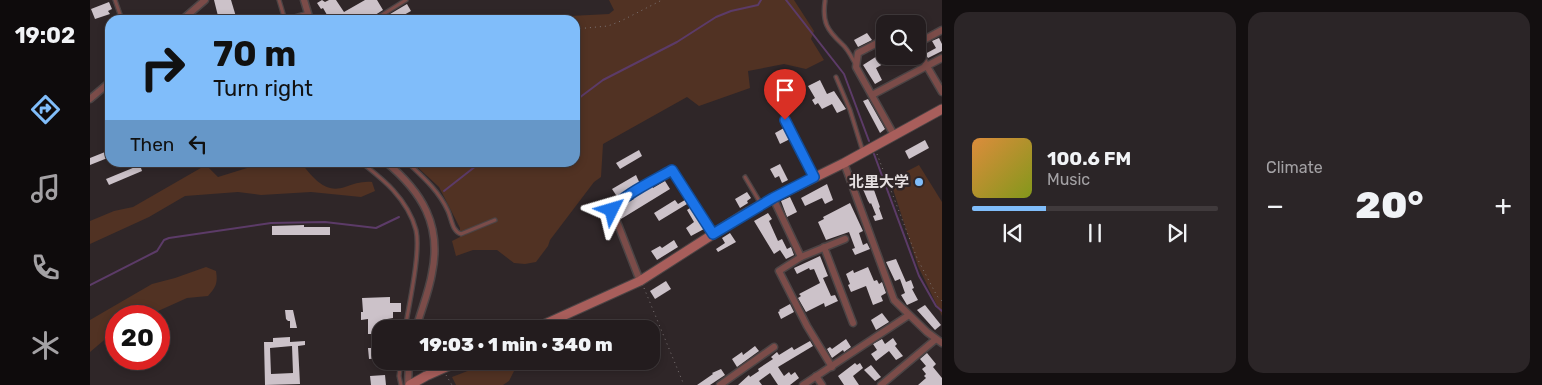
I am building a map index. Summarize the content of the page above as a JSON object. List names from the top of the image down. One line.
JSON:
{"places":["北里大学"],"page":{"tabs":"19:02","tile":"Climate","turn":["70 m","Turn right"],"then":"Then","song":["100.6 FM","Music"],"heat":["−","20°","+"],"limit":"20","trip":"19:03 · 1 min · 340 m"}}
